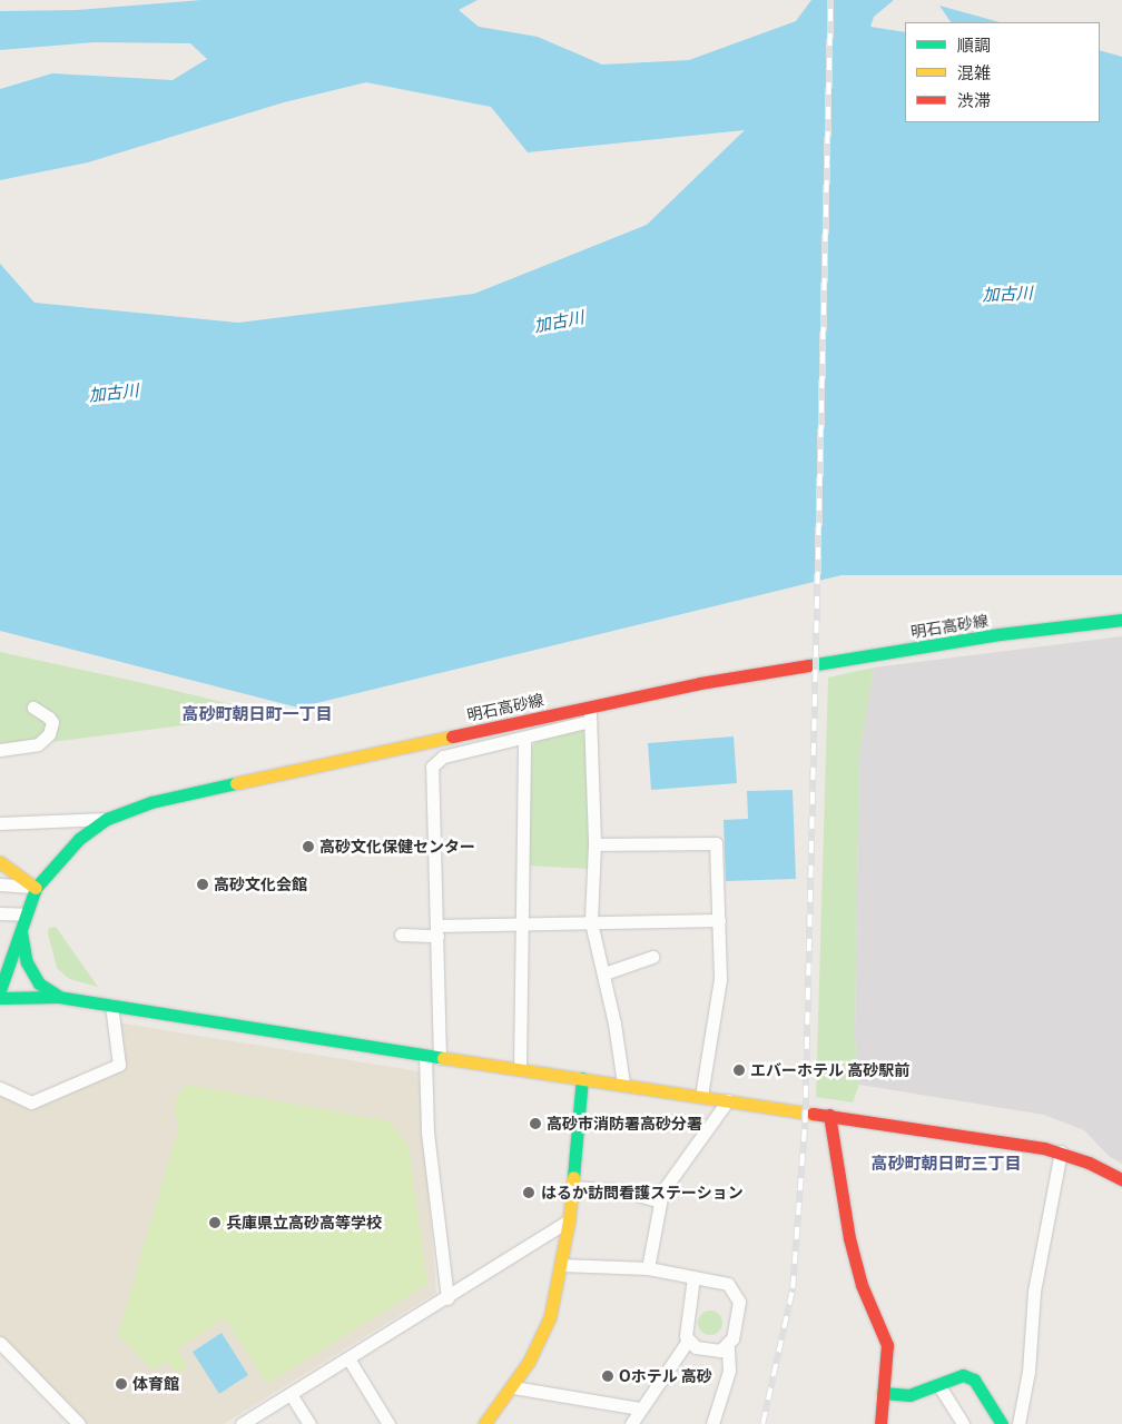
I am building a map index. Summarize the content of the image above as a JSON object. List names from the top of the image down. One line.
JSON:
{"streets":{"street":["明石高砂線"]},"districts":["高砂町朝日町一丁目","高砂町朝日町三丁目"],"water":["加古川"],"places":["高砂文化保健センター","高砂文化会館","エバーホテル 高砂駅前","高砂市消防署高砂分署","はるか訪問看護ステーション","兵庫県立高砂高等学校","Oホテル 高砂","体育館"],"legend":["順調","混雑","渋滞"]}
